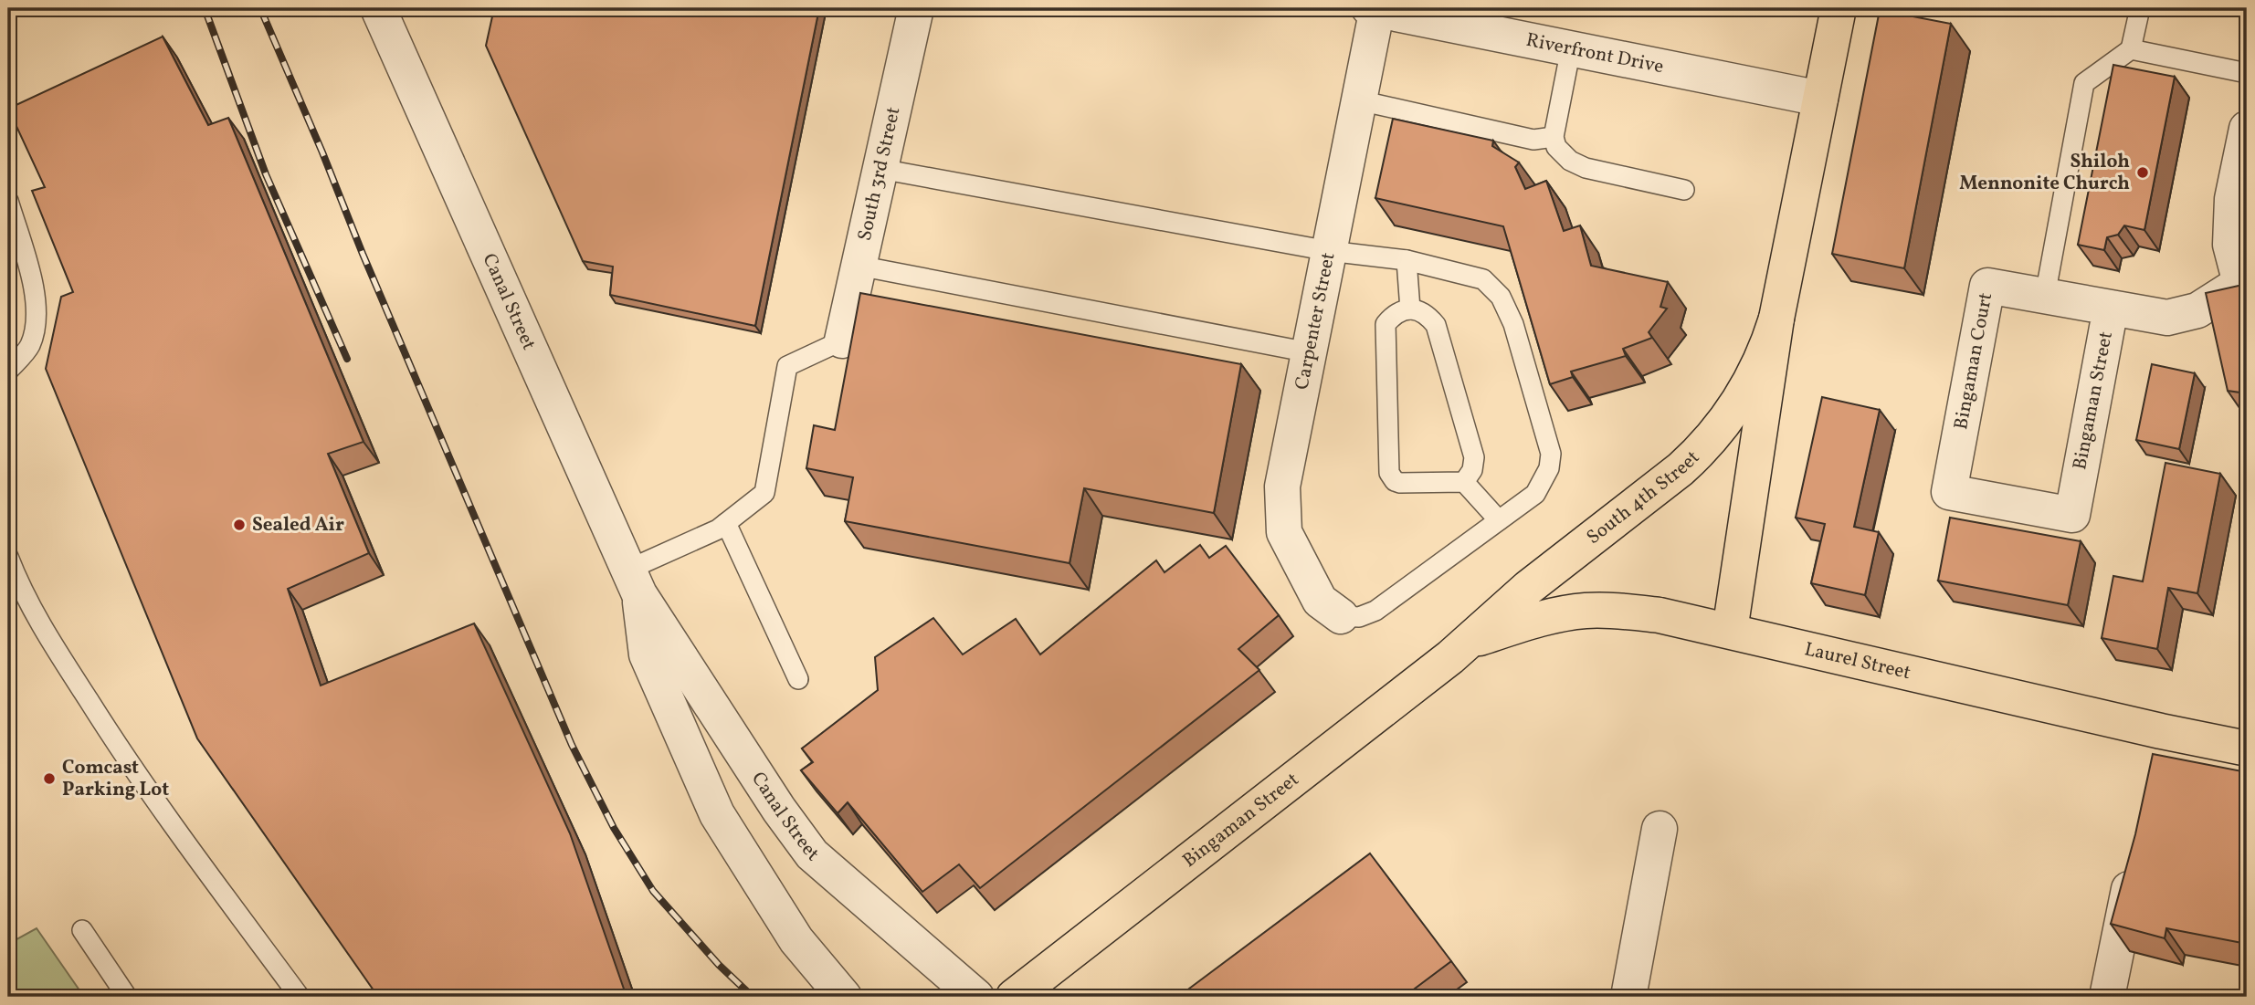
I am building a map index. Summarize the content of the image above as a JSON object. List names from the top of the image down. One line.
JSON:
{"streets":{"main road":["Bingaman Street","South 4th Street","Laurel Street"],"street":["Riverfront Drive","South 3rd Street","Canal Street","Carpenter Street","Bingaman Court"]},"crossings":[["Riverfront Drive","Carpenter Street"],["Riverfront Drive","South 4th Street"],["Bingaman Court","Bingaman Street"],["Bingaman Street","South 4th Street"],["Bingaman Street","Laurel Street"],["South 4th Street","Laurel Street"]],"places":["Shiloh Mennonite Church","Sealed Air","Comcast Parking Lot"]}
